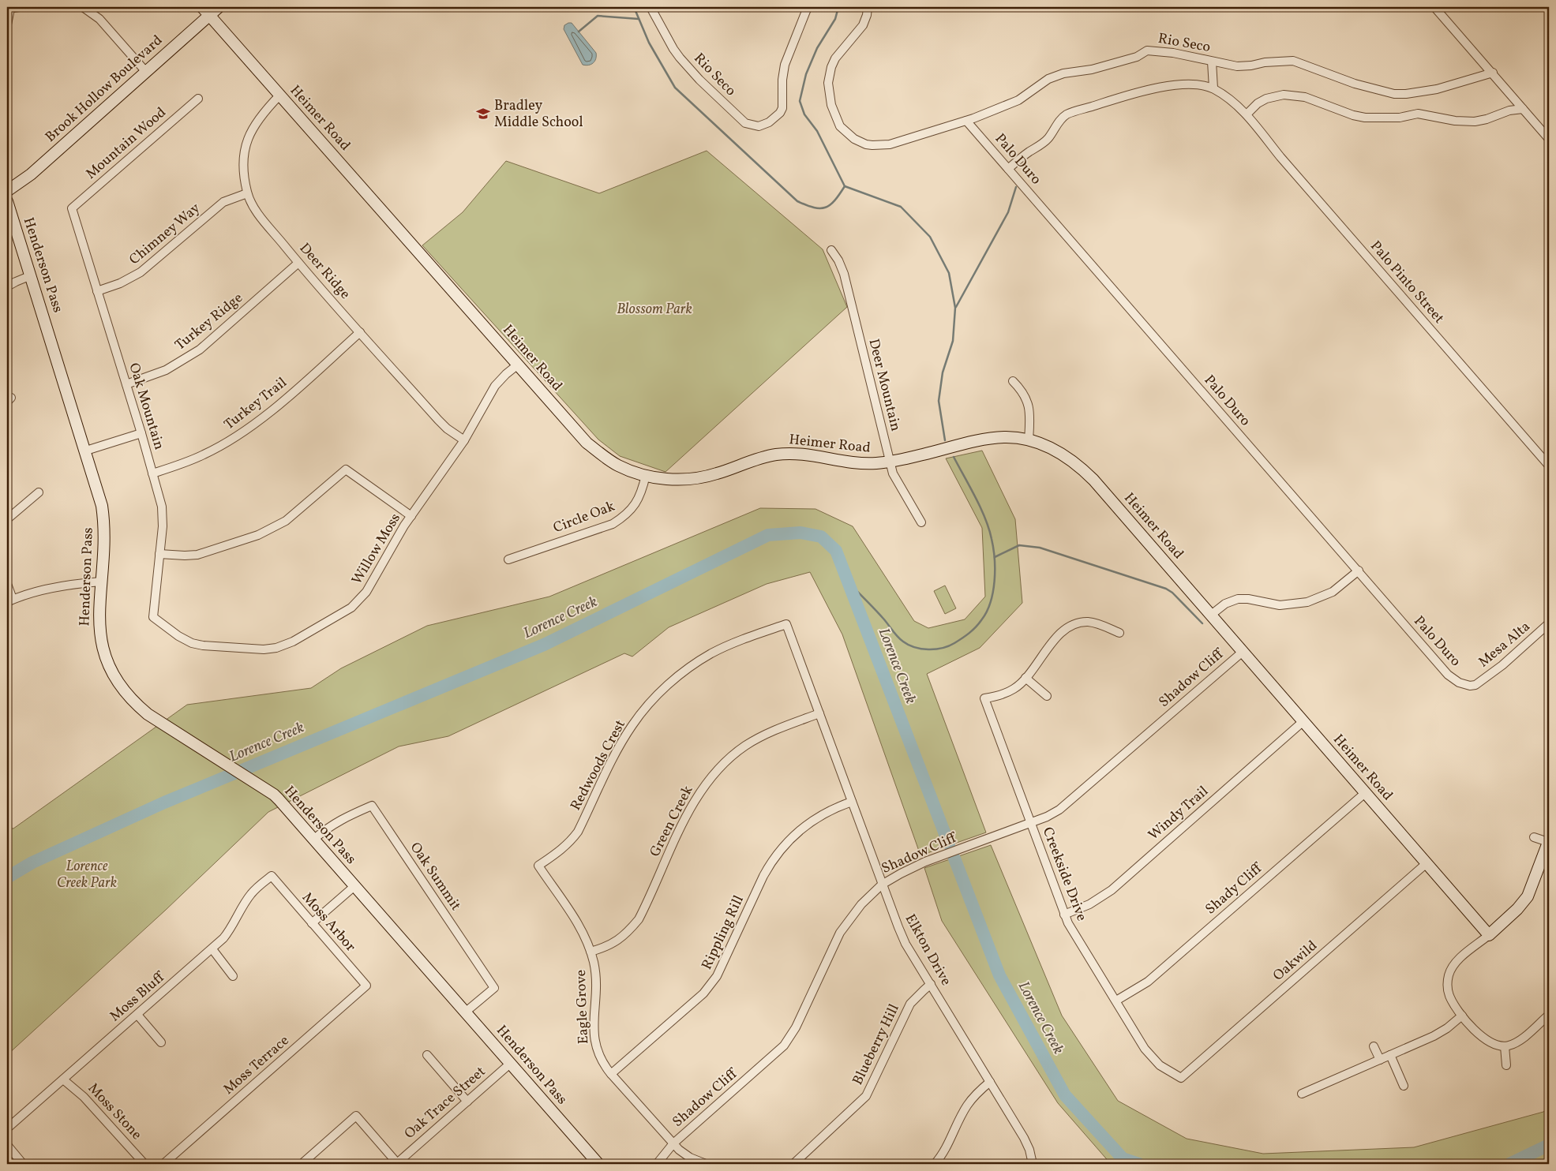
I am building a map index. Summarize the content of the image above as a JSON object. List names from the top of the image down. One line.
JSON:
{"streets":{"street":["Rio Seco","Brook Hollow Boulevard","Heimer Road","Mountain Wood","Palo Duro","Chimney Way","Henderson Pass","Deer Ridge","Palo Pinto Street","Turkey Ridge","Deer Mountain","Turkey Trail","Oak Mountain","Circle Oak","Willow Moss","Mesa Alta","Shadow Cliff","Redwoods Crest","Windy Trail","Green Creek","Creekside Drive","Oak Summit","Shady Cliff","Moss Arbor","Rippling Rill","Elkton Drive","Oakwild","Moss Bluff","Eagle Grove","Blueberry Hill","Moss Terrace","Oak Trace Street","Moss Stone"]},"crossings":[["Rio Seco","Palo Duro"],["Brook Hollow Boulevard","Heimer Road"],["Heimer Road","Deer Ridge"],["Heimer Road","Deer Mountain"],["Heimer Road","Circle Oak"],["Heimer Road","Willow Moss"],["Heimer Road","Shadow Cliff"],["Heimer Road","Windy Trail"],["Heimer Road","Shady Cliff"],["Heimer Road","Oakwild"],["Mountain Wood","Oak Mountain"],["Palo Duro","Mesa Alta"],["Chimney Way","Deer Ridge"],["Chimney Way","Oak Mountain"],["Henderson Pass","Oak Summit"],["Henderson Pass","Oak Trace Street"],["Deer Ridge","Turkey Ridge"],["Deer Ridge","Turkey Trail"],["Deer Ridge","Willow Moss"],["Turkey Ridge","Oak Mountain"],["Turkey Trail","Oak Mountain"],["Oak Mountain","Willow Moss"],["Shadow Cliff","Creekside Drive"],["Shadow Cliff","Elkton Drive"],["Shadow Cliff","Eagle Grove"],["Redwoods Crest","Elkton Drive"],["Redwoods Crest","Eagle Grove"],["Windy Trail","Creekside Drive"],["Green Creek","Elkton Drive"],["Green Creek","Eagle Grove"],["Creekside Drive","Shady Cliff"],["Creekside Drive","Oakwild"],["Moss Arbor","Moss Bluff"],["Moss Arbor","Moss Terrace"],["Rippling Rill","Elkton Drive"],["Rippling Rill","Eagle Grove"],["Elkton Drive","Blueberry Hill"],["Moss Bluff","Moss Stone"]],"water":["Lorence Creek"],"parks":["Blossom Park","Lorence Creek Park"],"places":{"school or university":["Bradley Middle School"]}}
